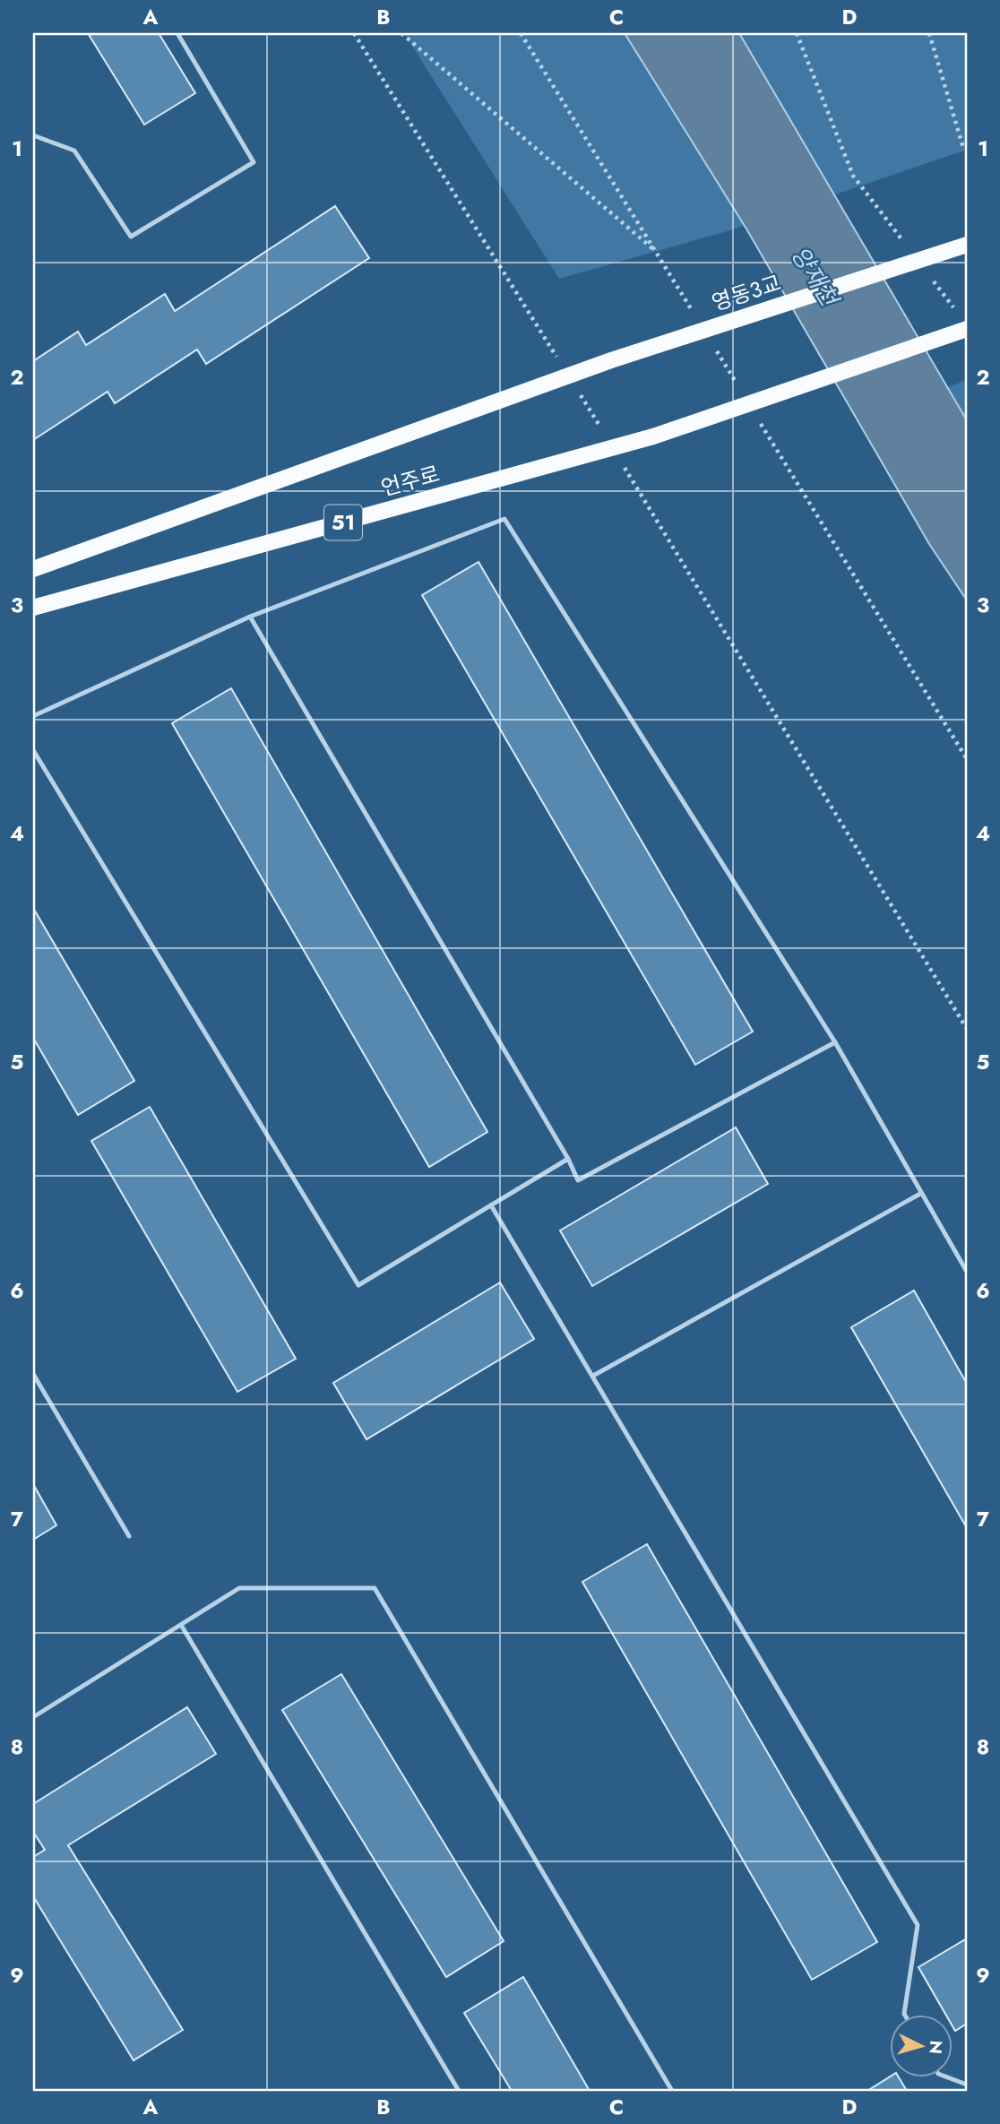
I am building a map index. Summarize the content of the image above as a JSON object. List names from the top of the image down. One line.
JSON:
{"streets":{"main road":["영동3교","언주로","51"]},"crossings":[["영동3교","언주로"]],"water":["양재천"],"north":"right","grid":{"columns":["A","B","C","D"],"rows":["1","2","3","4","5","6","7","8","9"]}}
